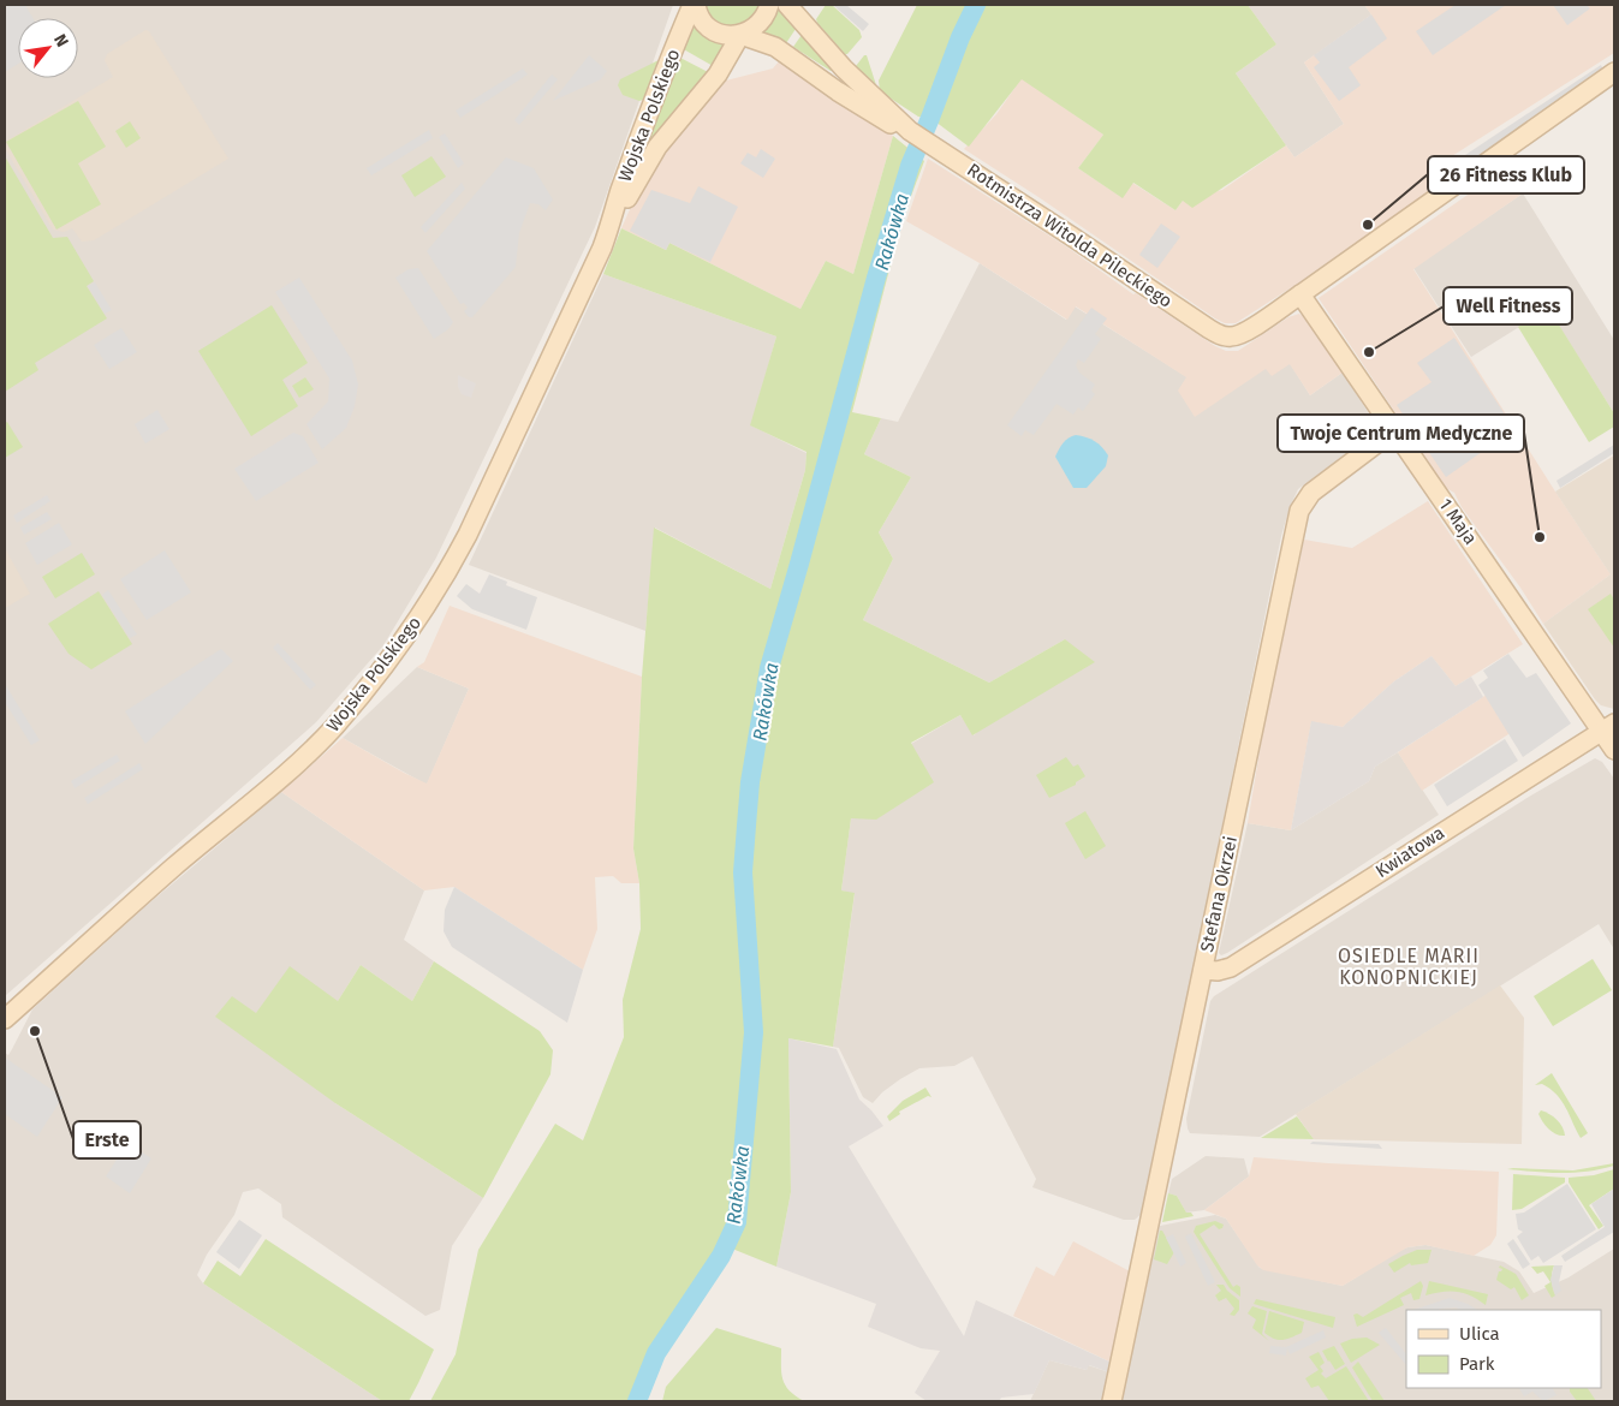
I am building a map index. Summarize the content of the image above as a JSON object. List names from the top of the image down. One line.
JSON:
{"streets":{"street":["Wojska Polskiego","Rotmistrza Witolda Pileckiego","1 Maja","Kwiatowa","Stefana Okrzei"]},"crossings":[["Wojska Polskiego","Rotmistrza Witolda Pileckiego"],["Rotmistrza Witolda Pileckiego","1 Maja"],["1 Maja","Kwiatowa"],["1 Maja","Stefana Okrzei"],["Kwiatowa","Stefana Okrzei"]],"districts":["OSIEDLE MARII KONOPNICKIEJ"],"water":["Rakówka"],"places":["26 Fitness Klub","Well Fitness","Twoje Centrum Medyczne","Erste"],"legend":["Ulica","Park"],"north":"top right"}
